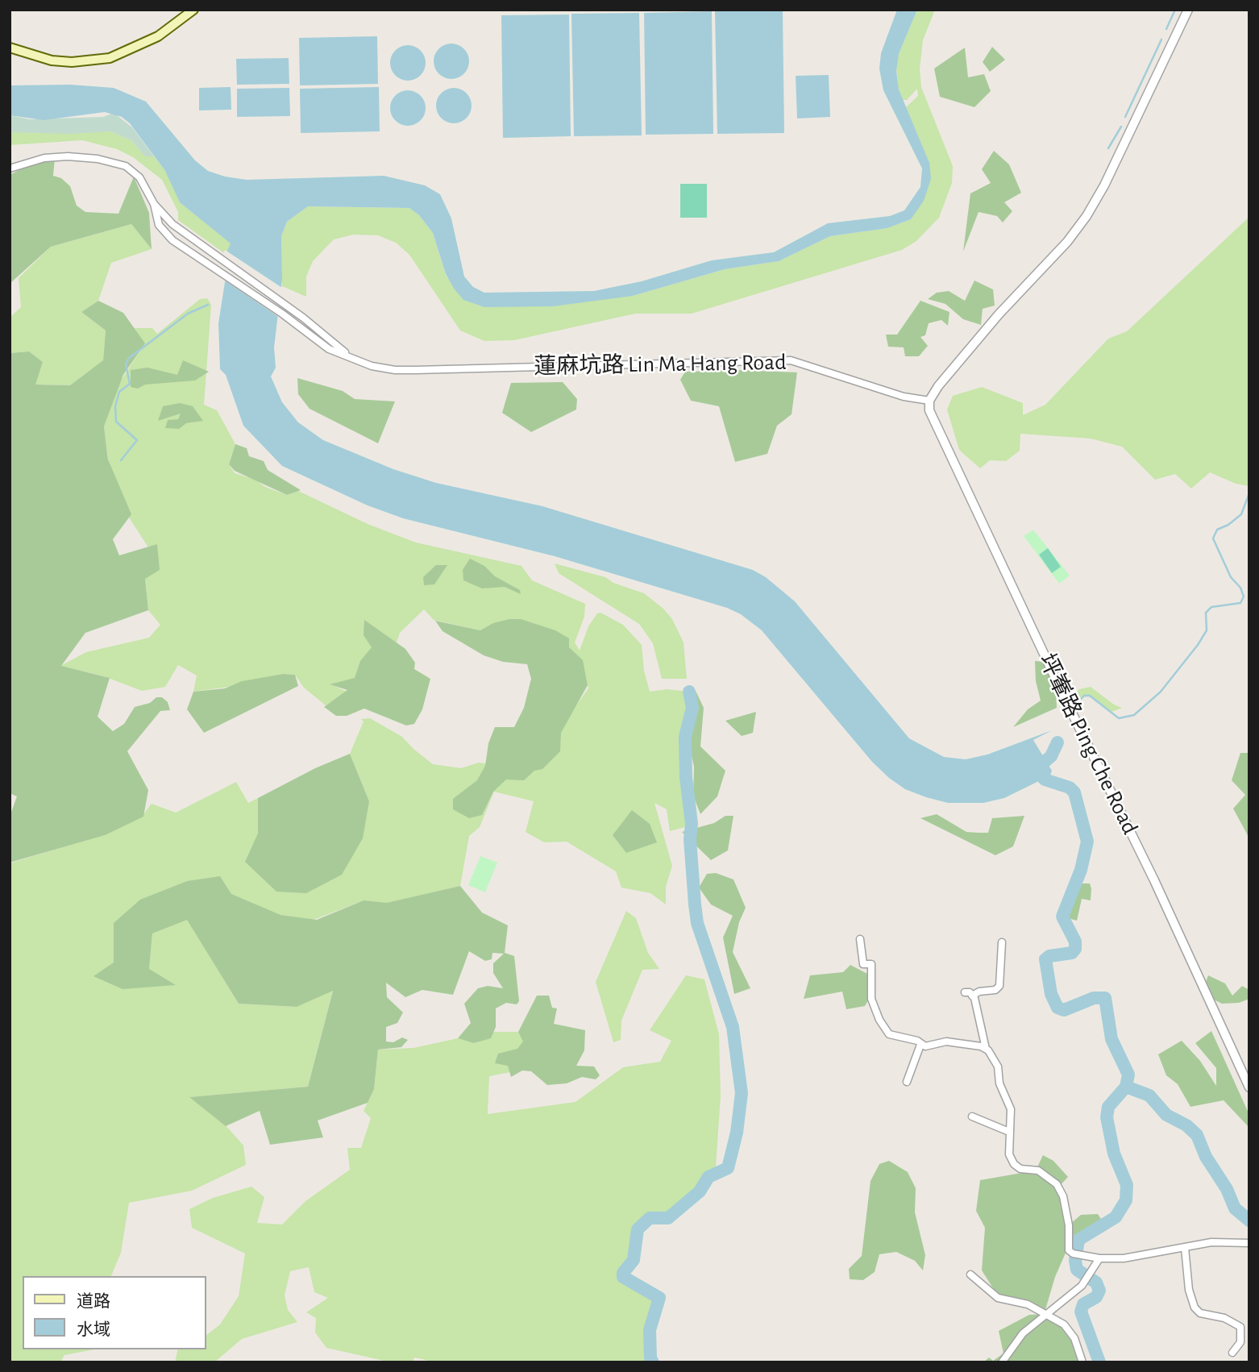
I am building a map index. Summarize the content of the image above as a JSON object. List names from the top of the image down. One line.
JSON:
{"streets":{"street":["蓮麻坑路 Lin Ma Hang Road","坪輋路 Ping Che Road"]},"crossings":[["蓮麻坑路 Lin Ma Hang Road","坪輋路 Ping Che Road"]],"legend":["道路","水域"]}
